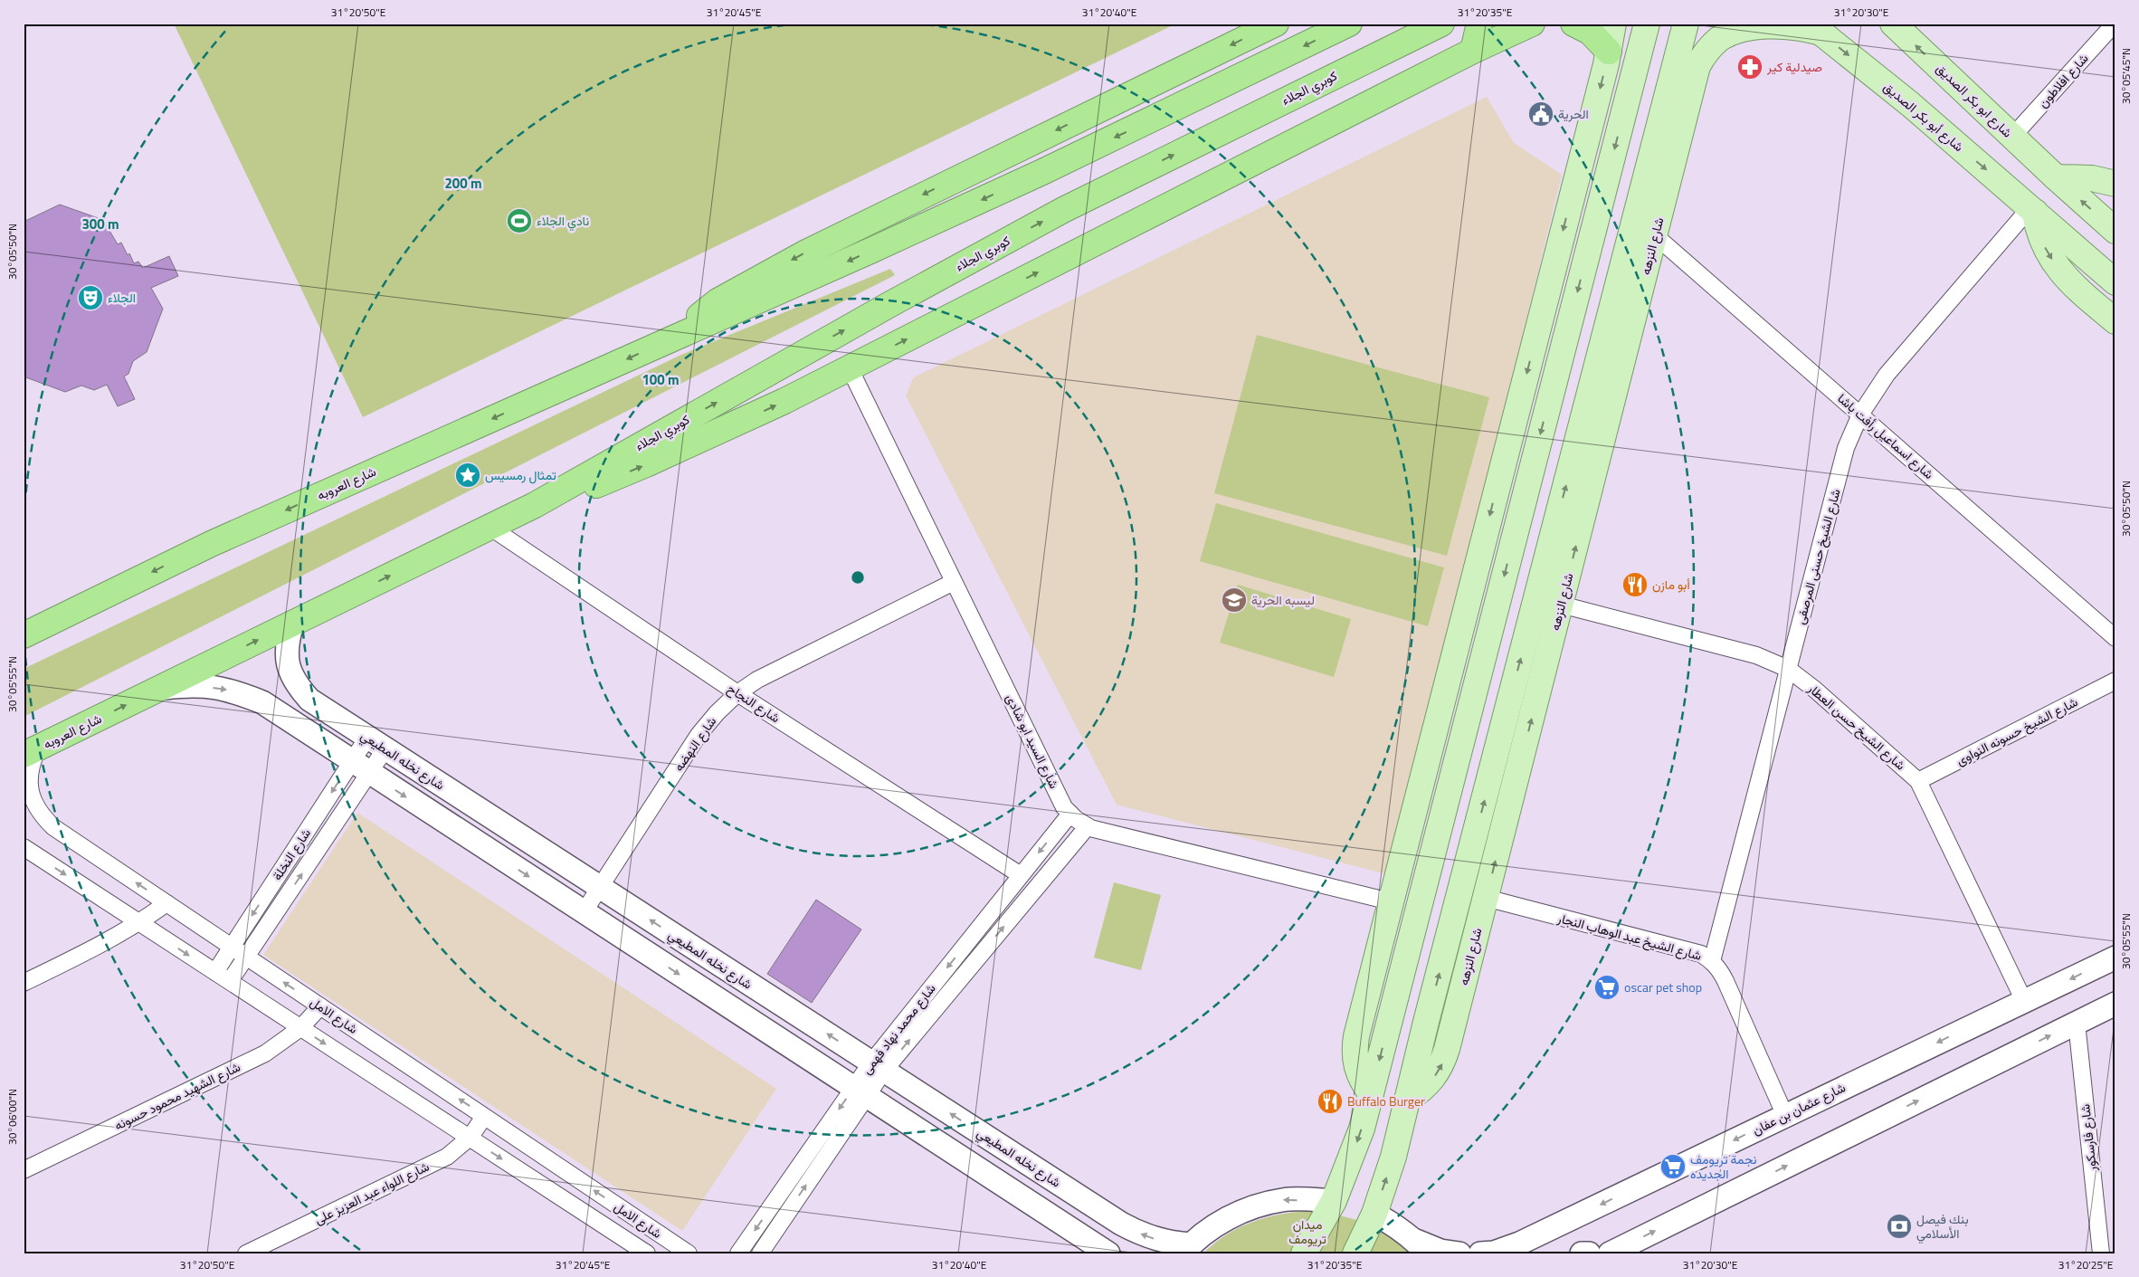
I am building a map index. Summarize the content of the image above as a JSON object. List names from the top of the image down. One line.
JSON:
{"streets":{"highway":["كوبري الجلاء","شارع العروبه"],"main road":["شارع ابو بكر الصديق","شارع أبو بكر الصديق","شارع النزهه"],"street":["شارع افلاطون","شارع اسماعيل رأفت باشا","شارع الشيخ حسنى المرصفى","شارع النجاح","شارع الشيخ حسن العطار","شارع الشيخ حسونه النواوى","شارع السيد ابو شادى","شارع النهضه","شارع نخله المطيعي","شارع النخلة","شارع الشيخ عبد الوهاب النجار","شارع الامل","شارع محمد نهاد فهمى","شارع الشهيد محمود حسونه","شارع عثمان بن عفان","شارع فارسكور","شارع اللواء عبد العزيز على"]},"crossings":[["شارع افلاطون","شارع ابو بكر الصديق"],["كوبري الجلاء","شارع العروبه"],["شارع أبو بكر الصديق","شارع النزهه"],["شارع أبو بكر الصديق","شارع الشيخ حسنى المرصفى"],["شارع النزهه","شارع اسماعيل رأفت باشا"],["شارع النزهه","شارع الشيخ حسن العطار"],["شارع النزهه","شارع الشيخ عبد الوهاب النجار"],["شارع اسماعيل رأفت باشا","شارع الشيخ حسنى المرصفى"],["شارع العروبه","شارع النجاح"],["شارع العروبه","شارع نخله المطيعي"],["شارع العروبه","شارع الامل"],["شارع الشيخ حسنى المرصفى","شارع الشيخ حسن العطار"],["شارع الشيخ حسنى المرصفى","شارع الشيخ عبد الوهاب النجار"],["شارع النجاح","شارع النهضه"],["شارع النجاح","شارع محمد نهاد فهمى"],["شارع الشيخ حسن العطار","شارع الشيخ حسونه النواوى"],["شارع الشيخ حسن العطار","شارع عثمان بن عفان"],["شارع السيد ابو شادى","شارع النهضه"],["شارع السيد ابو شادى","شارع محمد نهاد فهمى"],["شارع النهضه","شارع نخله المطيعي"],["شارع نخله المطيعي","شارع النخلة"],["شارع نخله المطيعي","شارع محمد نهاد فهمى"],["شارع النخلة","شارع الامل"],["شارع الشيخ عبد الوهاب النجار","شارع عثمان بن عفان"],["شارع الامل","شارع الشهيد محمود حسونه"],["شارع الامل","شارع اللواء عبد العزيز على"]],"one_way":["شارع أبو بكر الصديق"],"parks":["ميدان تريومف"],"places":{"pharmacy":["صيدلية كير"],"public building":["الحرية"],"sports":["نادي الجلاء"],"theatre":["الجلاء"],"place":["تمثال رمسيس"],"restaurant":["أبو مازن","Buffalo Burger"],"school or university":["ليسبه الحرية"],"supermarket":["oscar pet shop","نجمة تريومف الجديده"],"bank":["بنك فيصل الأسلامي"]},"coordinates":["31°20'50\"E","31°20'45\"E","31°20'40\"E","31°20'35\"E","31°20'30\"E","30°05'45\"N","30°05'50\"N","30°05'55\"N","30°06'00\"N","31°20'25\"E"],"rings":["200 m","300 m","100 m"]}
